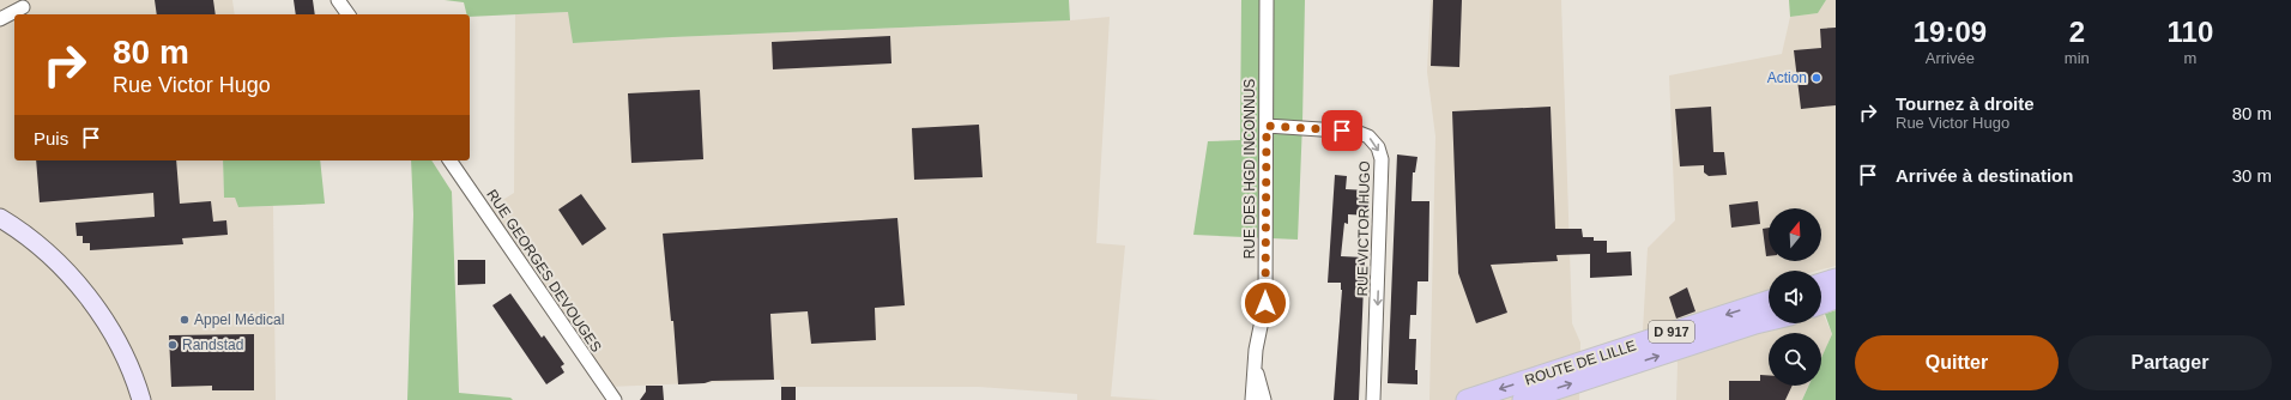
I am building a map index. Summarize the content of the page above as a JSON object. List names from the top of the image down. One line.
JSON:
{"streets":{"main road":["D 917","ROUTE DE LILLE"],"street":["RUE DES HGD INCONNUS","RUE VICTOR HUGO","RUE GEORGES DEVOUGES"]},"crossings":[["RUE DES HGD INCONNUS","RUE VICTOR HUGO"]],"places":["Action","Appel Médical","Randstad"],"north":"top","page":{"eta":["19:09","Arrivée","2","min","110","m"],"turn":["80 m","Rue Victor Hugo"],"list":[{"name":"Tournez à droite","note":"Rue Victor Hugo","value":"80 m"},{"name":"Arrivée à destination","value":"30 m"}],"then":"Puis","buttons":["Quitter","Partager"]}}
